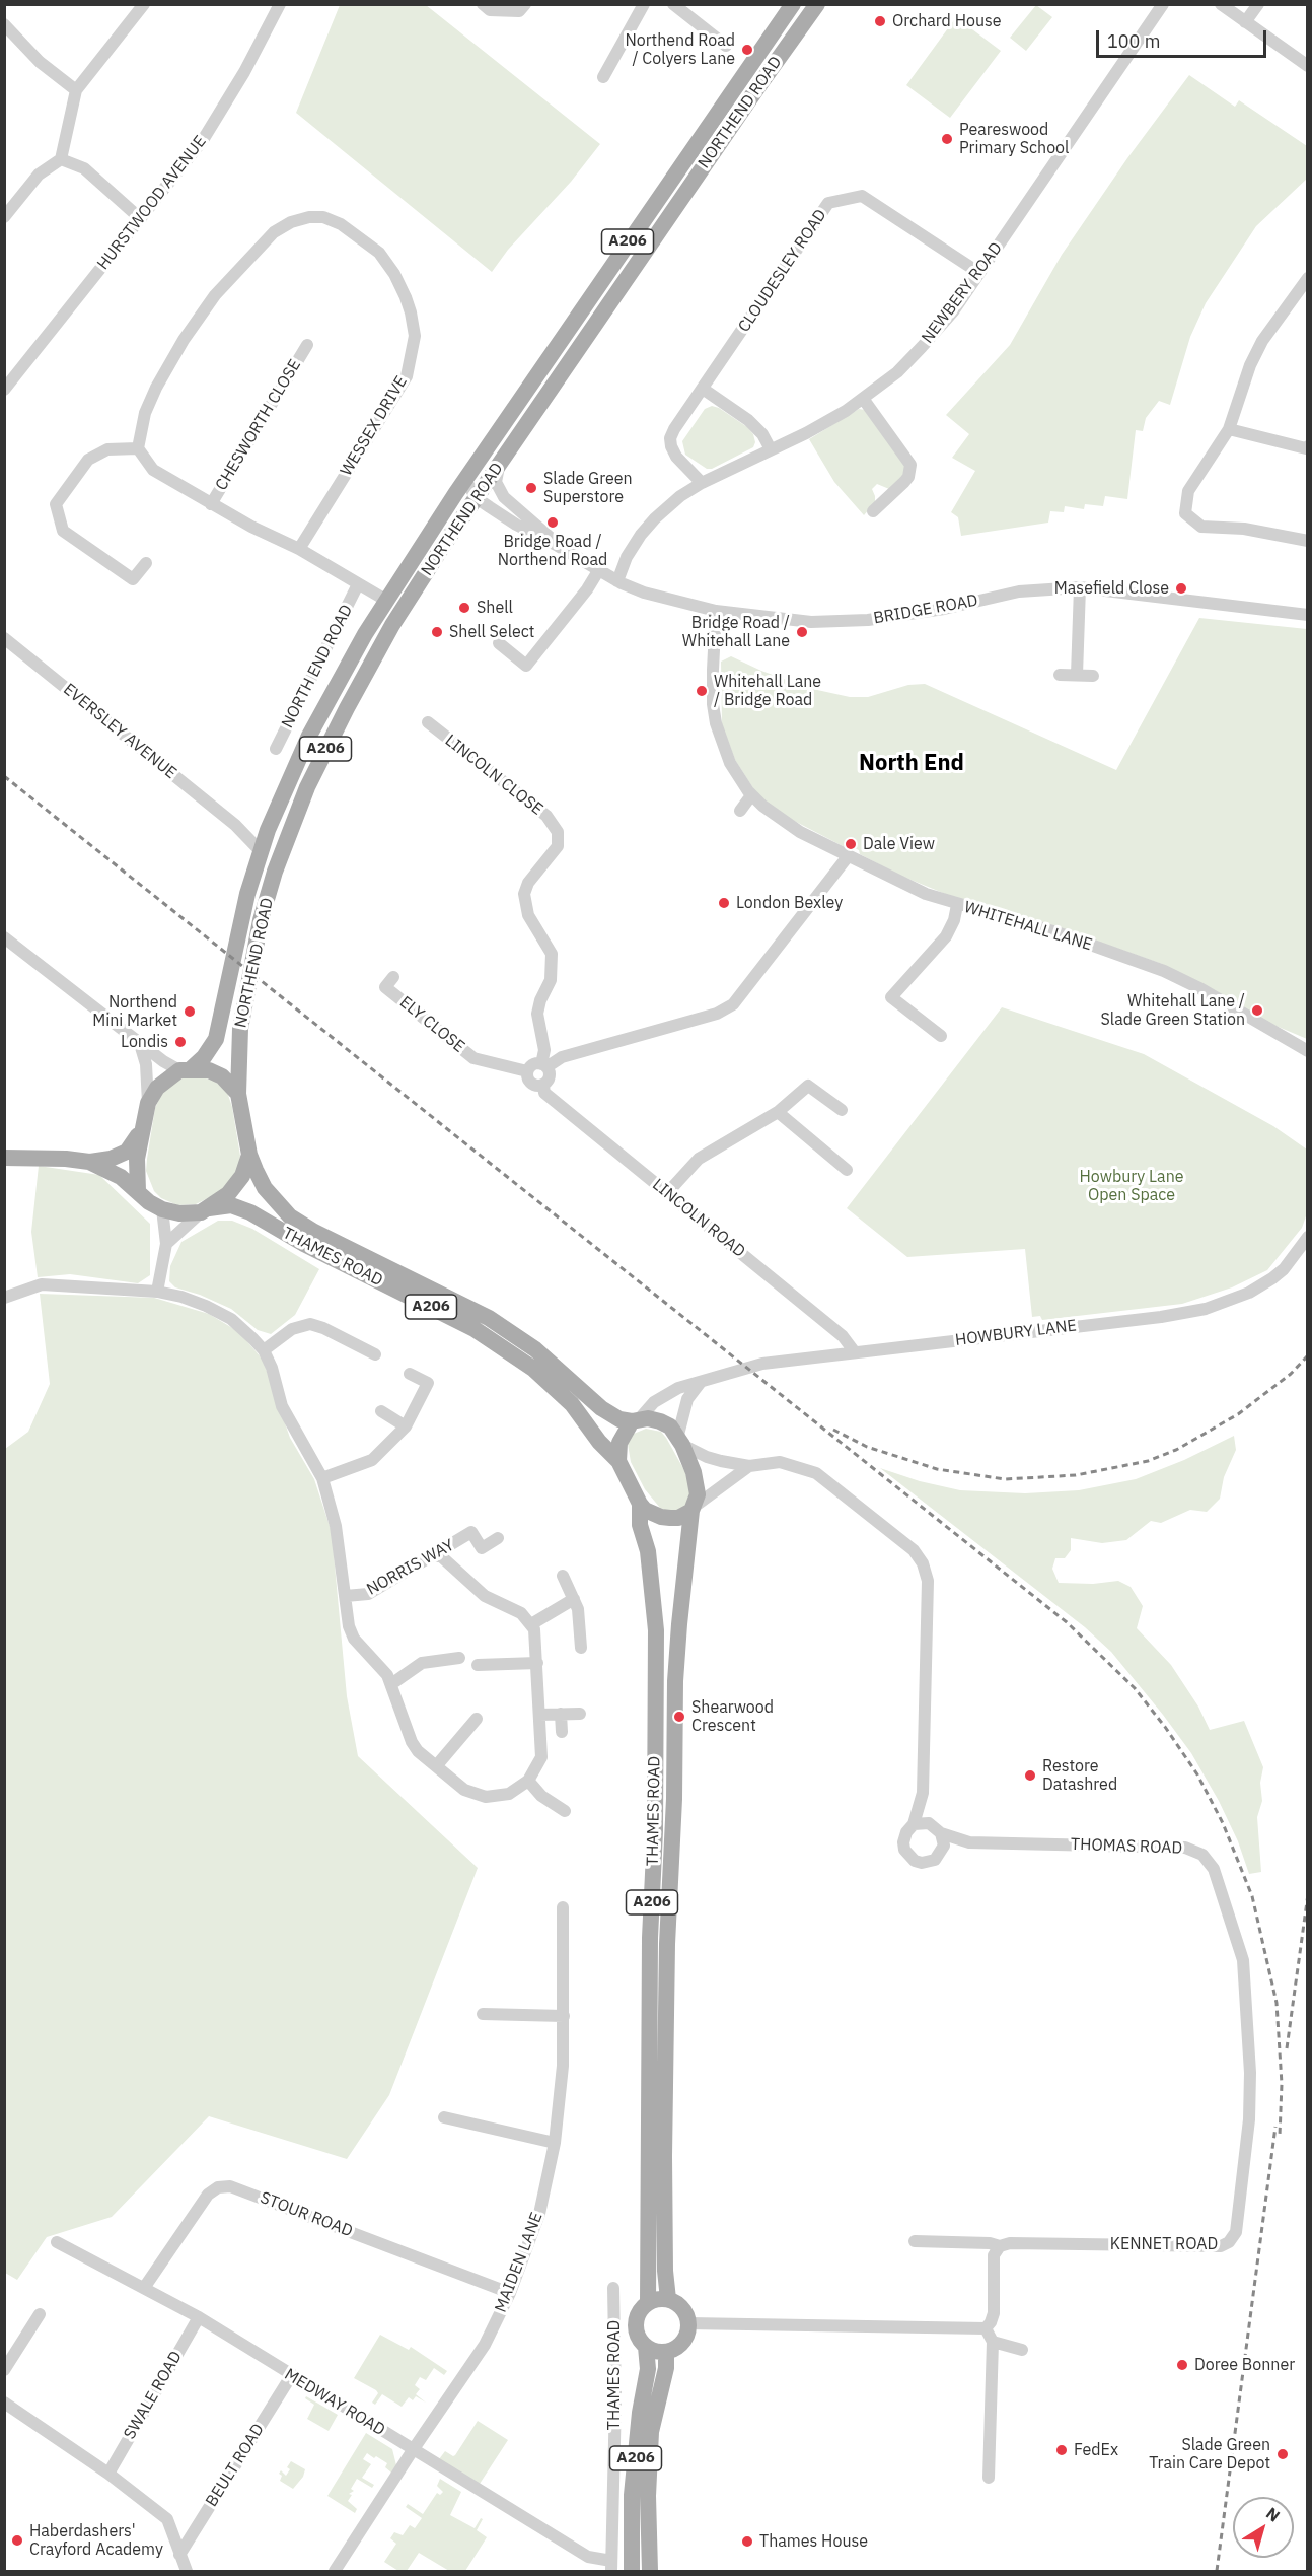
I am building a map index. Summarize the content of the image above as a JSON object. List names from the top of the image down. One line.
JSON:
{"streets":{"main road":["NORTHEND ROAD","A206","THAMES ROAD"],"street":["HURSTWOOD AVENUE","CLOUDESLEY ROAD","NEWBERY ROAD","CHESWORTH CLOSE","WESSEX DRIVE","BRIDGE ROAD","NORTH END ROAD","EVERSLEY AVENUE","LINCOLN CLOSE","WHITEHALL LANE","ELY CLOSE","LINCOLN ROAD","HOWBURY LANE","NORRIS WAY","THOMAS ROAD","STOUR ROAD","KENNET ROAD","MAIDEN LANE","SWALE ROAD","MEDWAY ROAD","BEULT ROAD"]},"crossings":[["NORTHEND ROAD","BRIDGE ROAD"],["NORTHEND ROAD","EVERSLEY AVENUE"],["NORTHEND ROAD","THAMES ROAD"],["A206","THAMES ROAD"],["CLOUDESLEY ROAD","NEWBERY ROAD"],["NEWBERY ROAD","BRIDGE ROAD"],["BRIDGE ROAD","WHITEHALL LANE"],["LINCOLN CLOSE","ELY CLOSE"],["LINCOLN CLOSE","LINCOLN ROAD"],["ELY CLOSE","LINCOLN ROAD"],["LINCOLN ROAD","HOWBURY LANE"],["THAMES ROAD","HOWBURY LANE"],["THAMES ROAD","THOMAS ROAD"],["THAMES ROAD","MEDWAY ROAD"],["HOWBURY LANE","THOMAS ROAD"],["THOMAS ROAD","KENNET ROAD"],["STOUR ROAD","MAIDEN LANE"],["STOUR ROAD","MEDWAY ROAD"],["MAIDEN LANE","MEDWAY ROAD"],["SWALE ROAD","MEDWAY ROAD"],["MEDWAY ROAD","BEULT ROAD"]],"districts":["North End"],"parks":["Howbury Lane Open Space"],"places":["Orchard House","Northend Road / Colyers Lane","Peareswood Primary School","Slade Green Superstore","Bridge Road / Northend Road","Masefield Close","Shell","Shell Select","Bridge Road / Whitehall Lane","Whitehall Lane / Bridge Road","Dale View","London Bexley","Whitehall Lane / Slade Green Station","Northend Mini Market","Londis","Shearwood Crescent","Restore Datashred","Doree Bonner","FedEx","Slade Green Train Care Depot","Haberdashers' Crayford Academy","Thames House"],"scale_bar":"100 m","north":"top right"}
